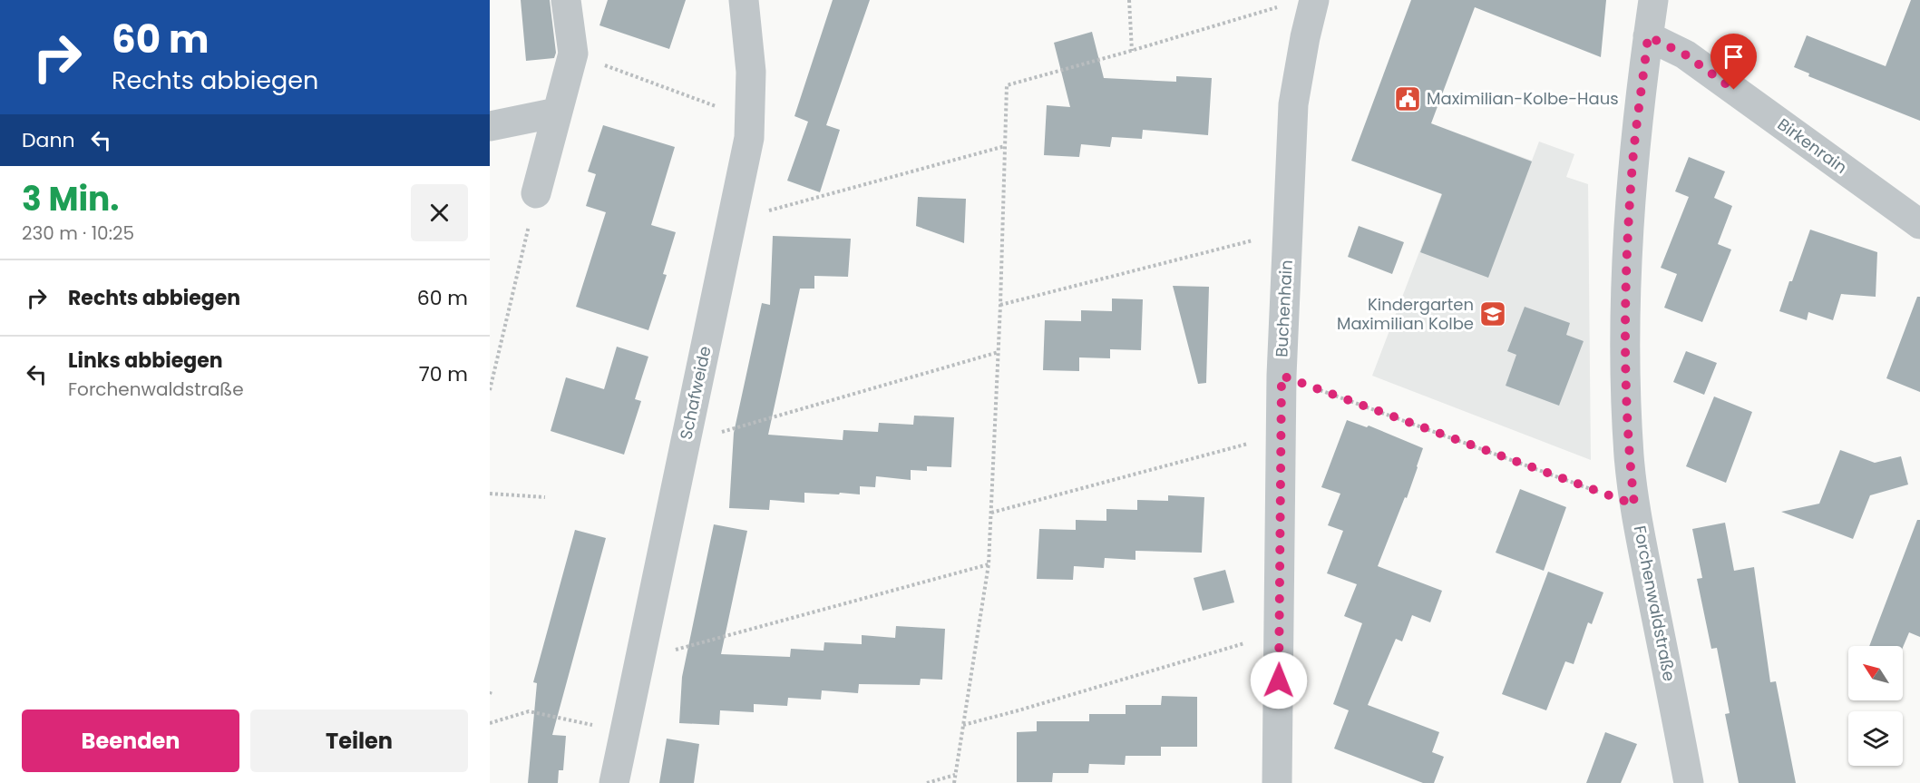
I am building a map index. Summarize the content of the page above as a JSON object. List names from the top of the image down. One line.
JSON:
{"streets":{"street":["Birkenrain","Buchenhain","Schafweide","Forchenwaldstraße"]},"crossings":[["Birkenrain","Forchenwaldstraße"]],"places":{"public building":["Maximilian-Kolbe-Haus"],"school or university":["Kindergarten Maximilian Kolbe"]},"north":"top left","page":{"turn":["60 m","Rechts abbiegen"],"then":"Dann","heading":["3 Min.","230 m · 10:25"],"list":[{"name":"Rechts abbiegen","value":"60 m"},{"name":"Links abbiegen","note":"Forchenwaldstraße","value":"70 m"}],"buttons":["Beenden","Teilen"]}}
